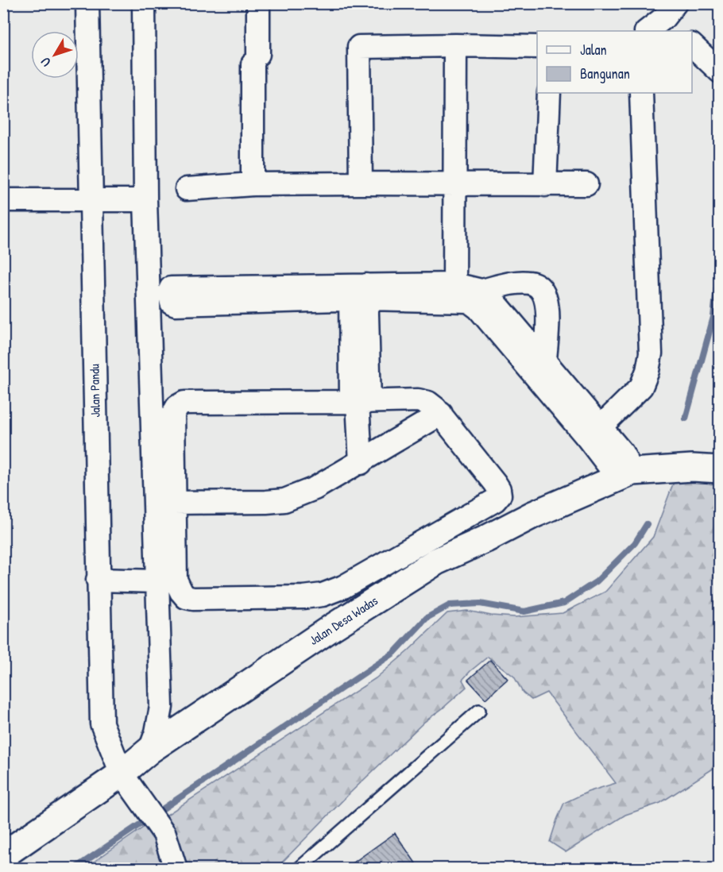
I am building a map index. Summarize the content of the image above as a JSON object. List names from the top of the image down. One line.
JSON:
{"streets":{"main road":["Jalan Desa Wadas"],"street":["Jalan Pandu"]},"crossings":[["Jalan Pandu","Jalan Desa Wadas"]],"legend":["Jalan","Bangunan"],"north":"bottom left"}
